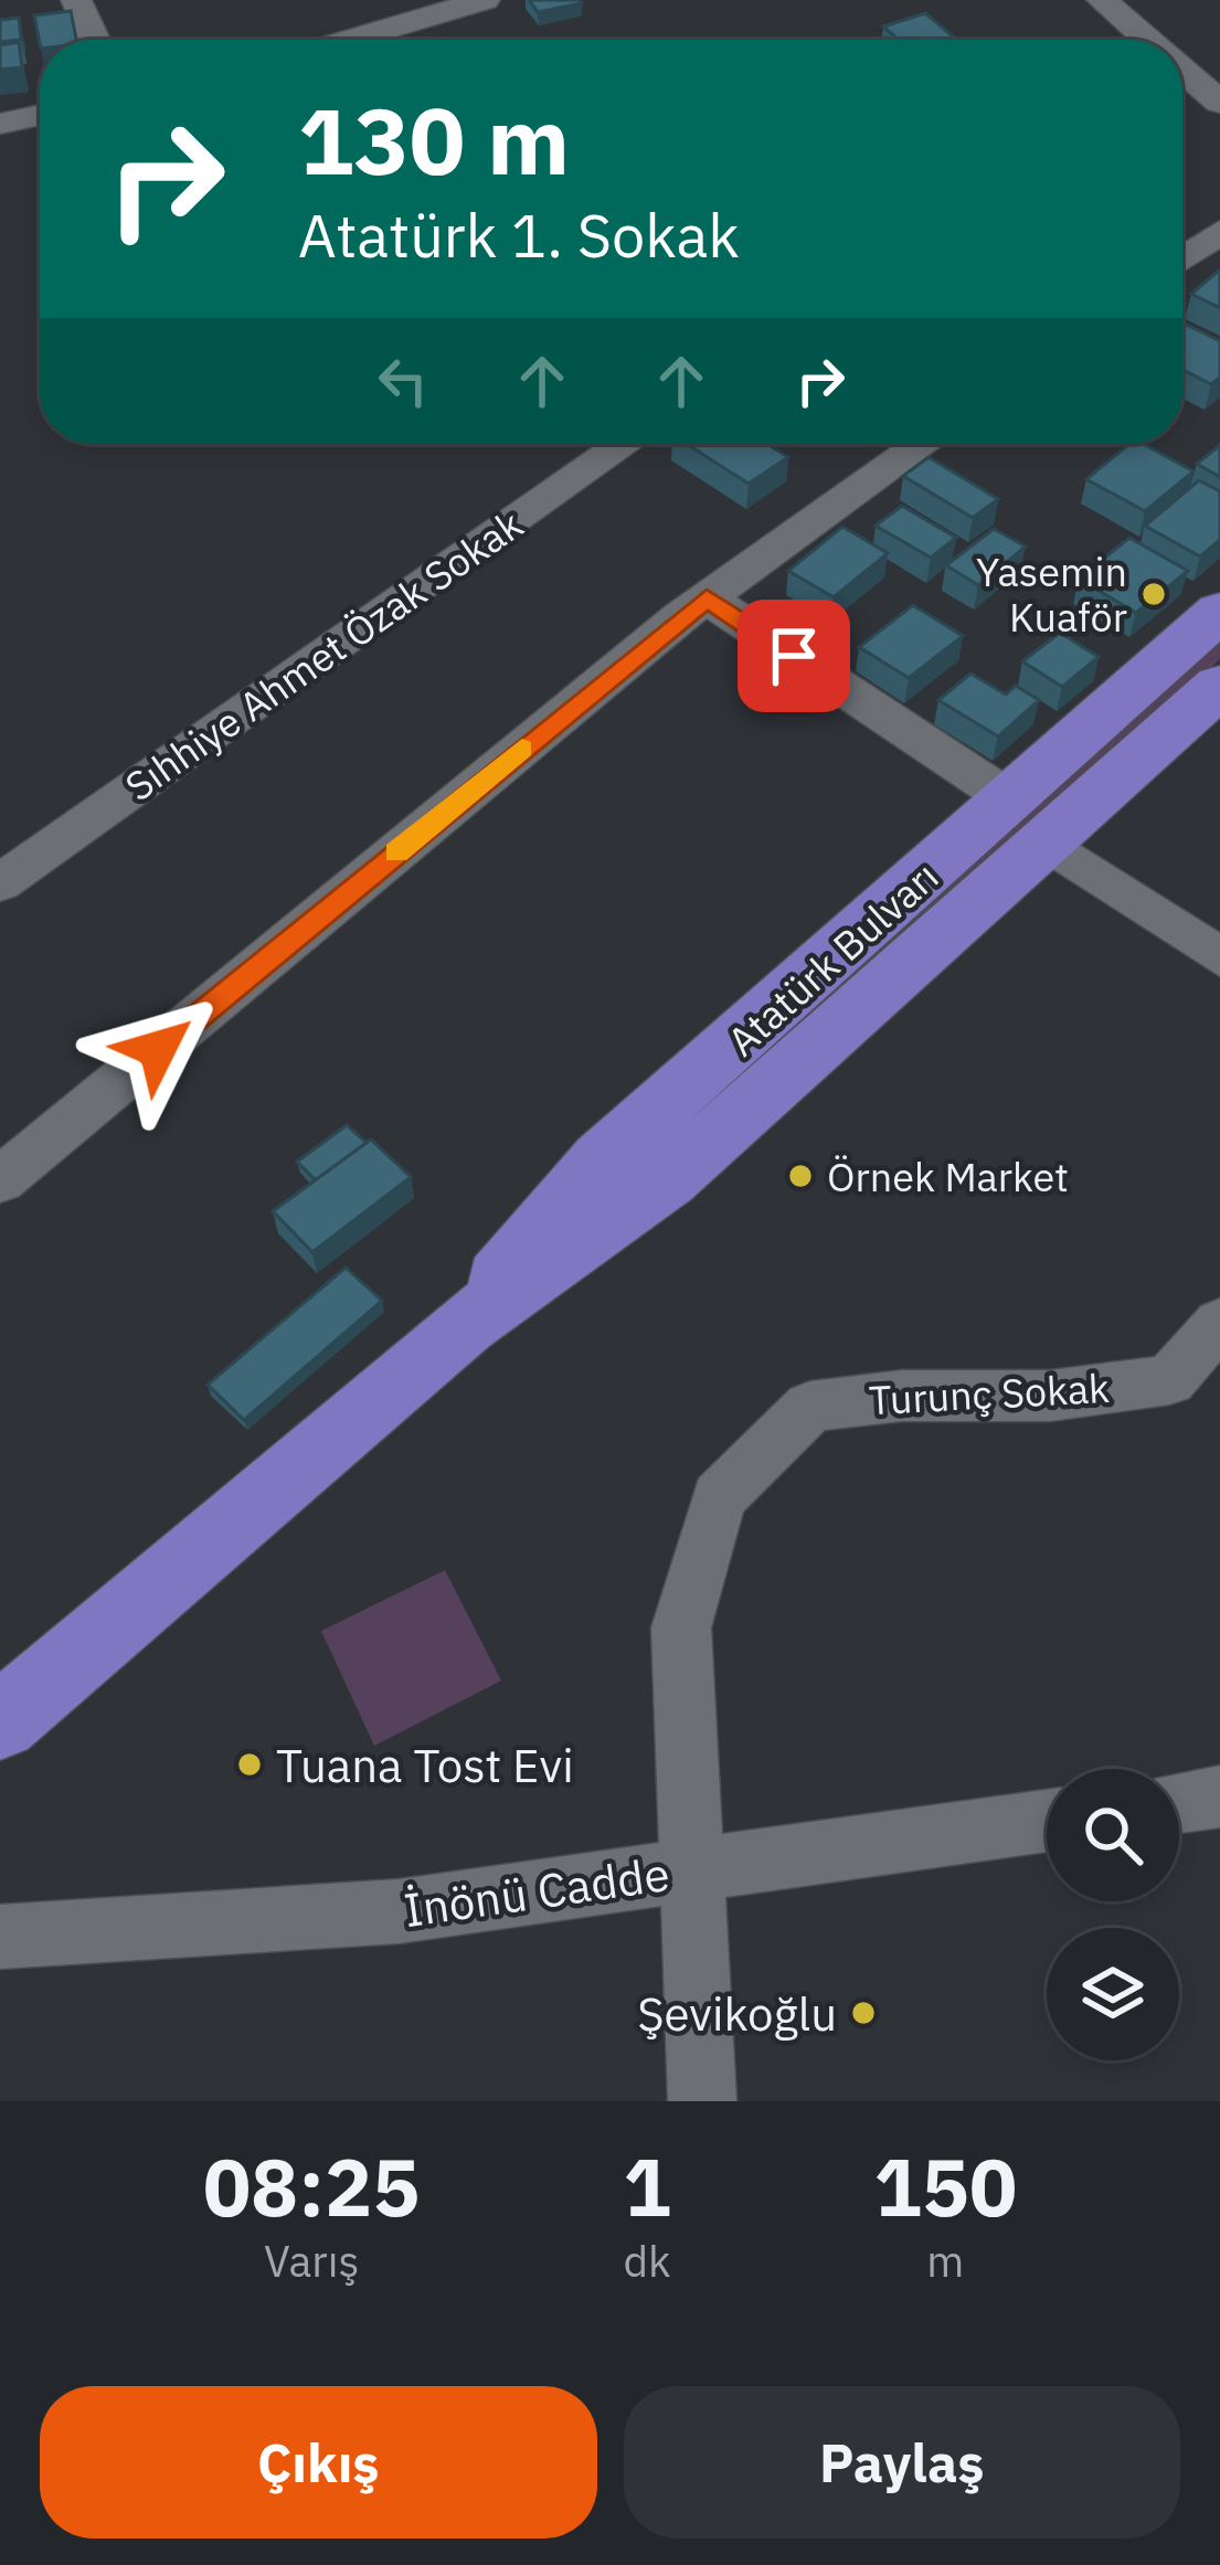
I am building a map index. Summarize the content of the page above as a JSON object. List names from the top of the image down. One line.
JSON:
{"streets":{"main road":["Atatürk Bulvarı"],"street":["Sıhhiye Ahmet Özak Sokak","Turunç Sokak","İnönü Cadde"]},"crossings":[["Turunç Sokak","İnönü Cadde"]],"places":["Yasemin Kuaför","Örnek Market","Tuana Tost Evi","Şevikoğlu"],"page":{"turn":["130 m","Atatürk 1. Sokak"],"eta":["08:25","Varış","1","dk","150","m"],"buttons":["Çıkış","Paylaş"]}}
